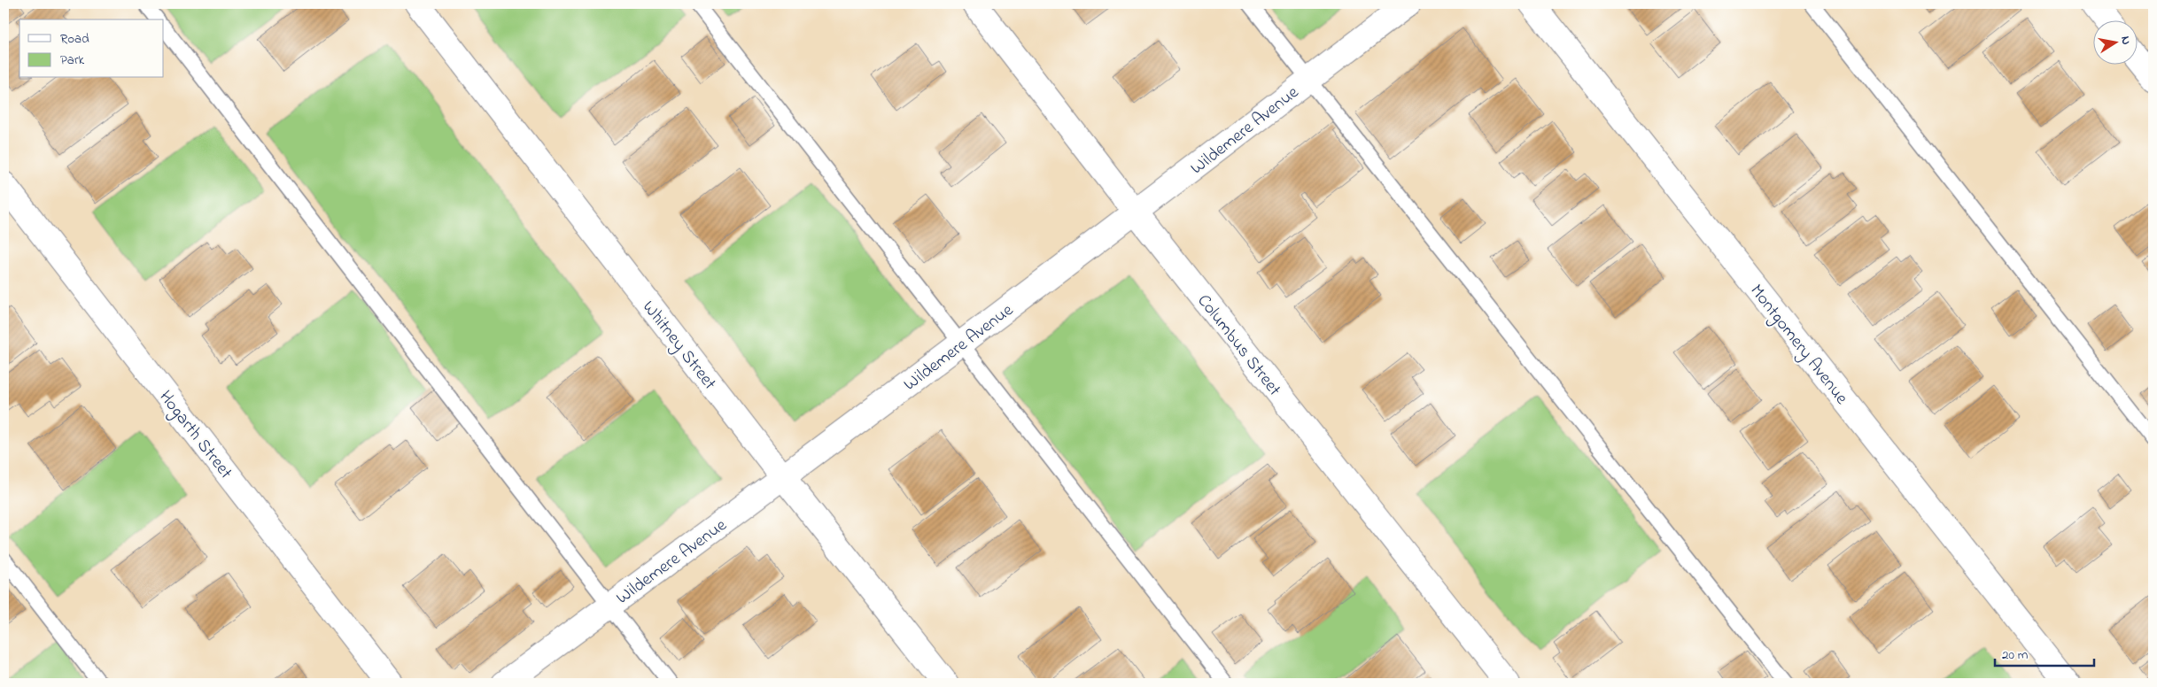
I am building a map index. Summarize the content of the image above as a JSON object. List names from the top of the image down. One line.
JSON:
{"streets":{"street":["Wildemere Avenue","Montgomery Avenue","Whitney Street","Columbus Street","Hogarth Street"]},"crossings":[["Wildemere Avenue","Whitney Street"],["Wildemere Avenue","Columbus Street"]],"legend":["Road","Park"],"scale_bar":"20 m","north":"right"}
